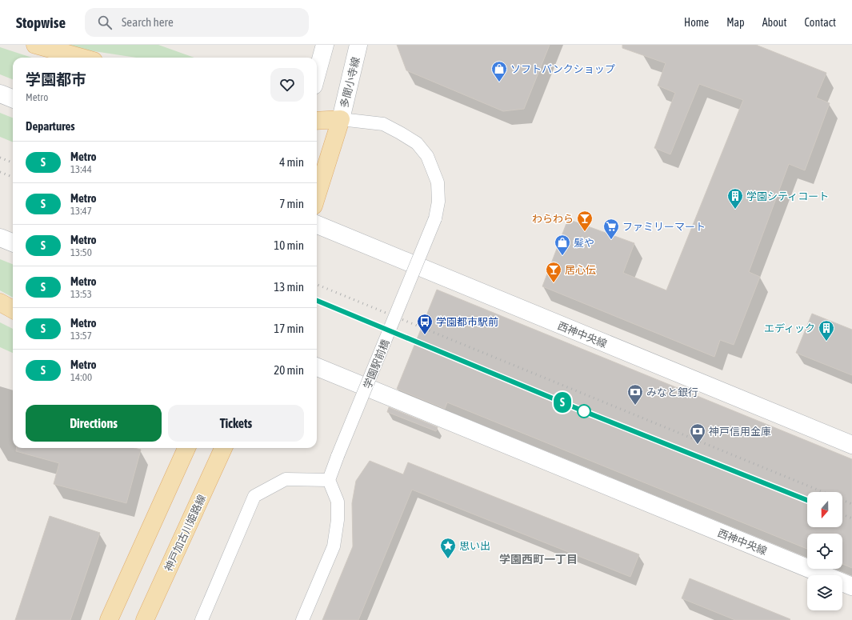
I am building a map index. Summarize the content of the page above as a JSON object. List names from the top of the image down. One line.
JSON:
{"streets":{"main road":["神戸加古川姫路線"],"street":["多聞小寺線","西神中央線"],"lane":["学園駅前橋"]},"crossings":[["多聞小寺線","学園駅前橋"]],"districts":["学園西町一丁目"],"places":{"shop":["ソフトバンクショップ","髪や"],"building":["学園シティコート","エディック"],"bar":["わらわら","居心伝"],"supermarket":["ファミリーマート"],"bus stop":["学園都市駅前"],"bank":["みなと銀行","神戸信用金庫"],"place":["思い出"]},"lines":["metro line S"],"north":"bottom","page":{"header":"Stopwise","search":"Search here","nav":["Home","Map","About","Contact"],"on_map":"S","heading":[["学園都市","Metro"],"Departures"],"list":[{"mark":"S","name":"Metro","note":"13:44","value":"4 min"},{"mark":"S","name":"Metro","note":"13:47","value":"7 min"},{"mark":"S","name":"Metro","note":"13:50","value":"10 min"},{"mark":"S","name":"Metro","note":"13:53","value":"13 min"},{"mark":"S","name":"Metro","note":"13:57","value":"17 min"},{"mark":"S","name":"Metro","note":"14:00","value":"20 min"}],"buttons":["Directions","Tickets"]}}
